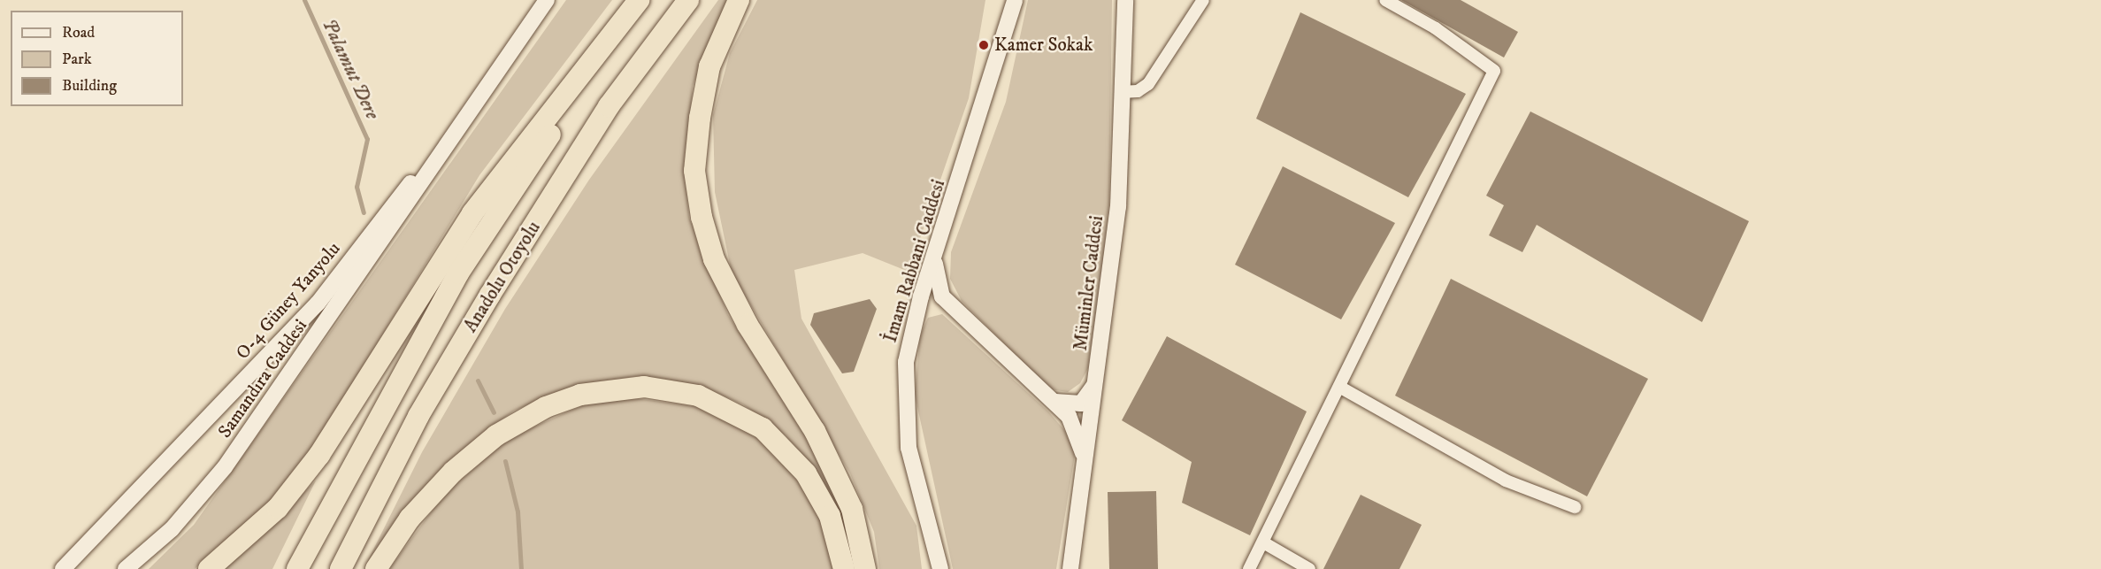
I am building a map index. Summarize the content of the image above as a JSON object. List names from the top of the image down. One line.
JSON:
{"streets":{"highway":["Anadolu Otoyolu"],"main road":["İmam Rabbani Caddesi","Müminler Caddesi","O-4 Güney Yanyolu","Samandıra Caddesi"]},"crossings":[["O-4 Güney Yanyolu","Samandıra Caddesi"]],"water":["Palamut Dere"],"places":["Kamer Sokak"],"legend":["Road","Park","Building"]}
